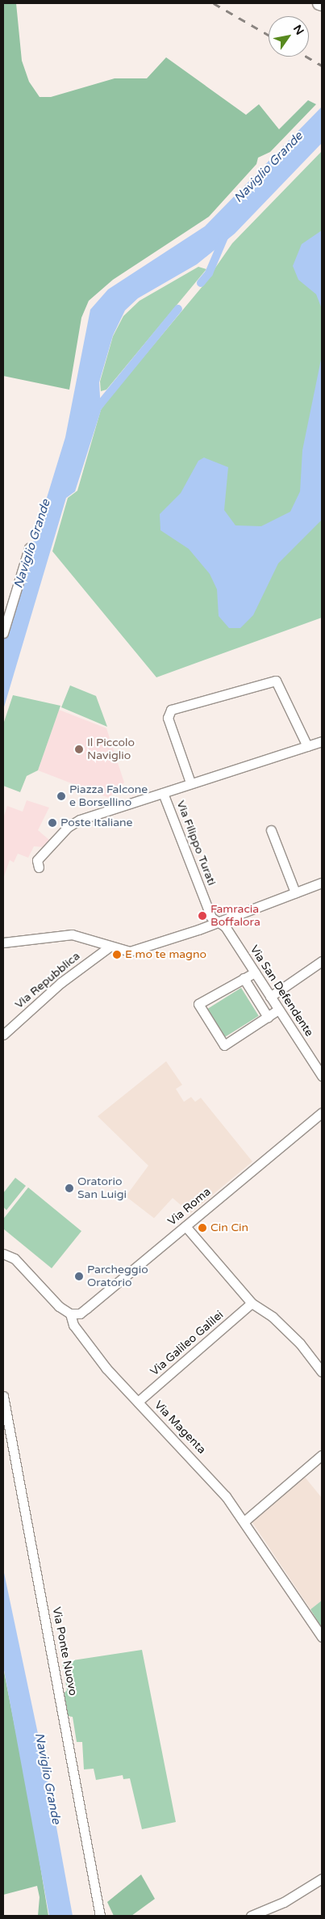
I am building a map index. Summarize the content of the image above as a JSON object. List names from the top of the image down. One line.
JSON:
{"streets":{"street":["Via Filippo Turati","Via Repubblica","Via San Defendente","Via Roma","Via Galileo Galilei","Via Magenta","Via Ponte Nuovo"]},"crossings":[["Via Filippo Turati","Via San Defendente"],["Via Roma","Via Magenta"],["Via Galileo Galilei","Via Magenta"]],"water":["Naviglio Grande"],"places":["Il Piccolo Naviglio","Piazza Falcone e Borsellino","Poste Italiane","Famracia Boffalora","E mo te magno","Oratorio San Luigi","Cin Cin","Parcheggio Oratorio"],"north":"top right"}
